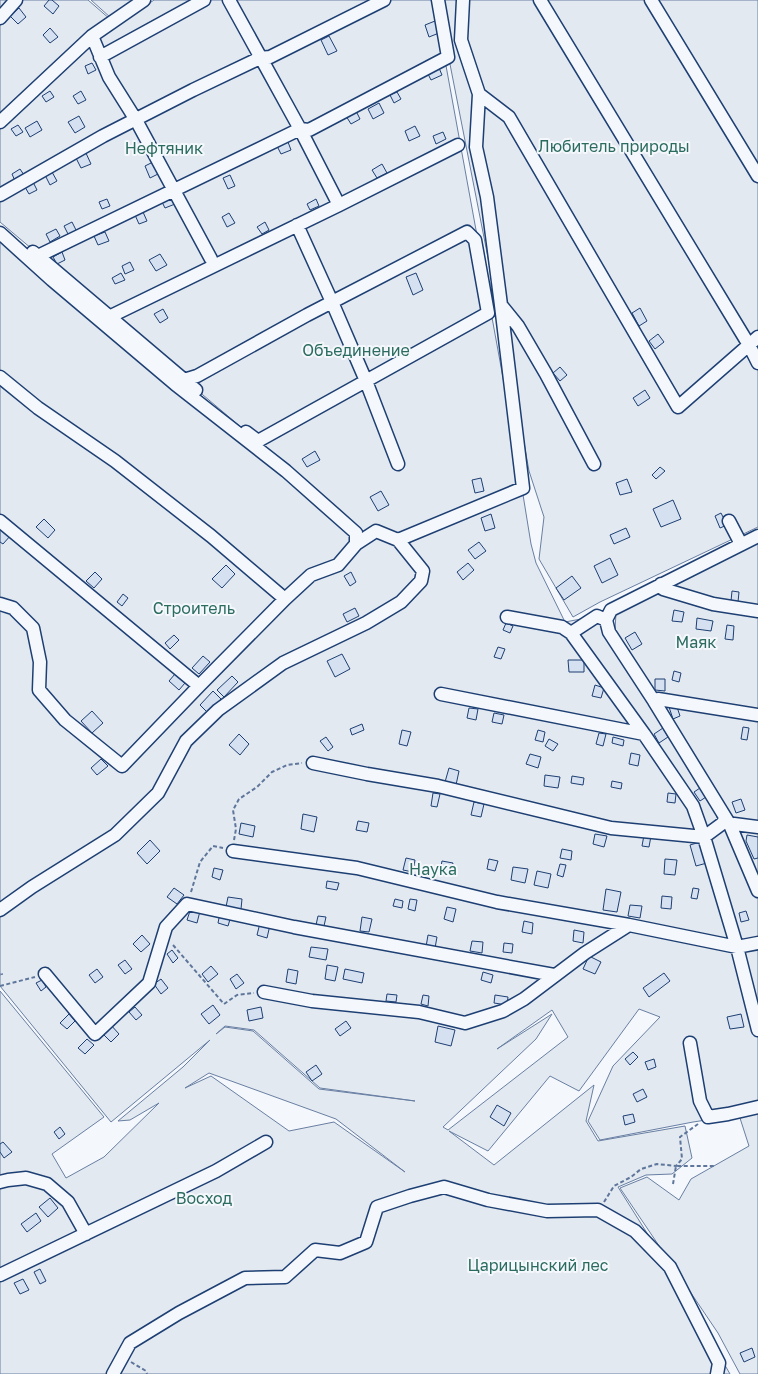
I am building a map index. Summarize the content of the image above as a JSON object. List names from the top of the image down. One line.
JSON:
{"parks":["Любитель природы","Нефтяник","Объединение","Строитель","Маяк","Наука","Восход","Царицынский лес"]}
